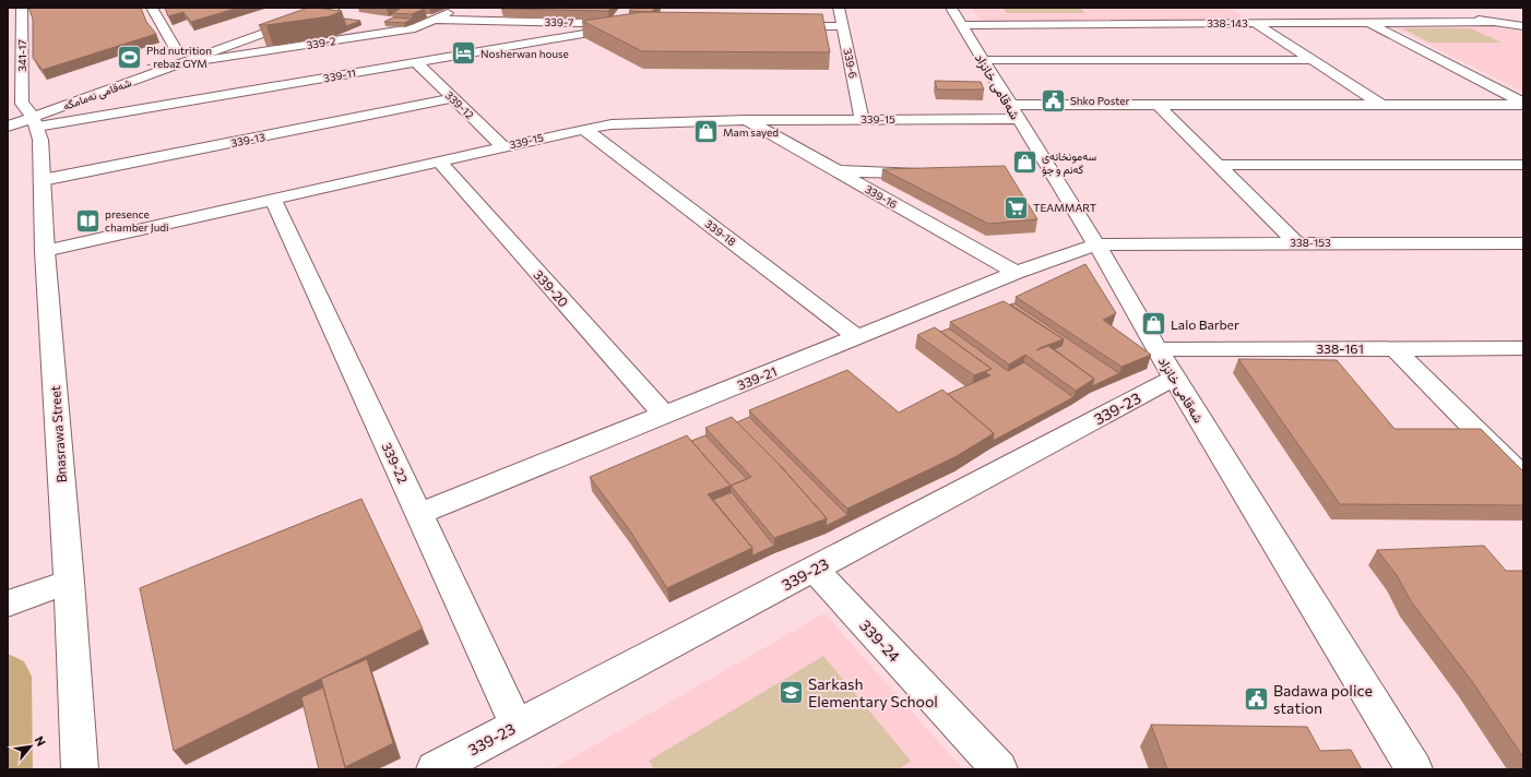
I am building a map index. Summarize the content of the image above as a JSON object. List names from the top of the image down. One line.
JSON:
{"streets":{"street":["339-7","338-143","339-2","341-17","339-6","339-11","شەقامی خانزاد","شەقامی نەمامگە","339-12","339-15","339-13","339-16","339-18","338-153","339-20","338-161","339-21","339-23","Bnasrawa Street","339-22","339-24"]},"crossings":[["339-7","339-2"],["339-7","339-11"],["338-143","شەقامی خانزاد"],["339-2","شەقامی نەمامگە"],["341-17","339-11"],["341-17","شەقامی نەمامگە"],["341-17","Bnasrawa Street"],["339-6","339-15"],["339-11","شەقامی نەمامگە"],["339-11","339-12"],["339-11","Bnasrawa Street"],["شەقامی خانزاد","339-15"],["شەقامی خانزاد","338-153"],["شەقامی خانزاد","338-161"],["شەقامی خانزاد","339-21"],["شەقامی خانزاد","339-23"],["شەقامی نەمامگە","Bnasrawa Street"],["339-12","339-15"],["339-12","339-13"],["339-15","339-16"],["339-15","339-18"],["339-15","339-20"],["339-15","Bnasrawa Street"],["339-15","339-22"],["339-13","Bnasrawa Street"],["339-16","339-21"],["339-18","339-21"],["338-153","339-21"],["339-20","339-21"],["339-21","339-22"],["339-23","339-22"],["339-23","339-24"]],"places":{"hotel":["Nosherwan house"],"sports":["Phd nutrition - rebaz GYM"],"public building":["Shko Poster","Badawa police station"],"shop":["Mam sayed","سەمونخانەی گەنم و جۆ","Lalo Barber"],"supermarket":["TEAMMART"],"library":["presence chamber Judi"],"school or university":["Sarkash Elementary School"]},"north":"top right"}
